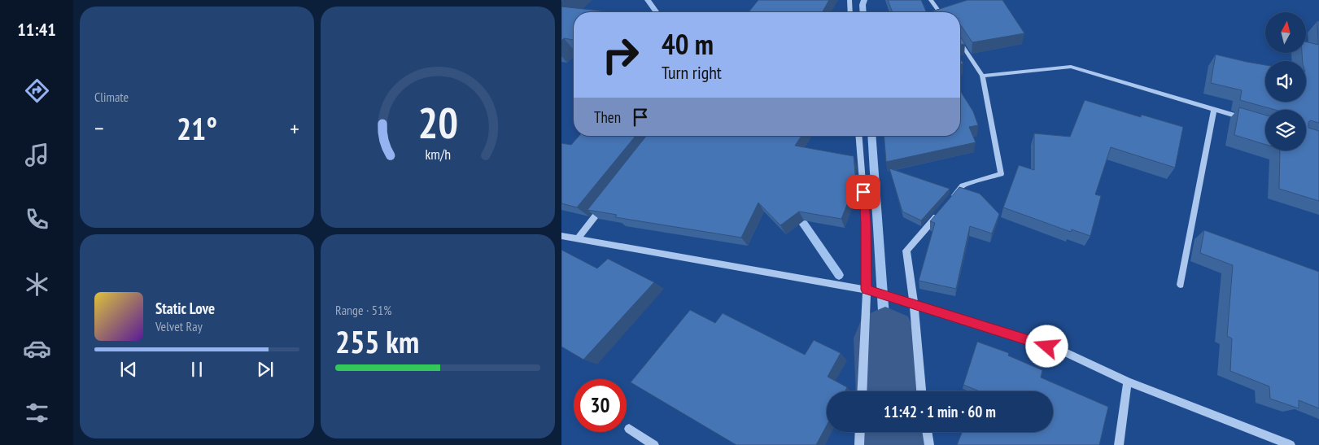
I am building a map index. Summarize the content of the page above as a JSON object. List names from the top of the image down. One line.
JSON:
{"north":"top","page":{"tabs":"11:41","tile":["Climate",["Range · 51%","255 km"]],"turn":["40 m","Turn right"],"then":"Then","heat":["−","21°","+"],"song":["Static Love","Velvet Ray"],"limit":"30","trip":"11:42 · 1 min · 60 m","gauge":["20","km/h"]}}
